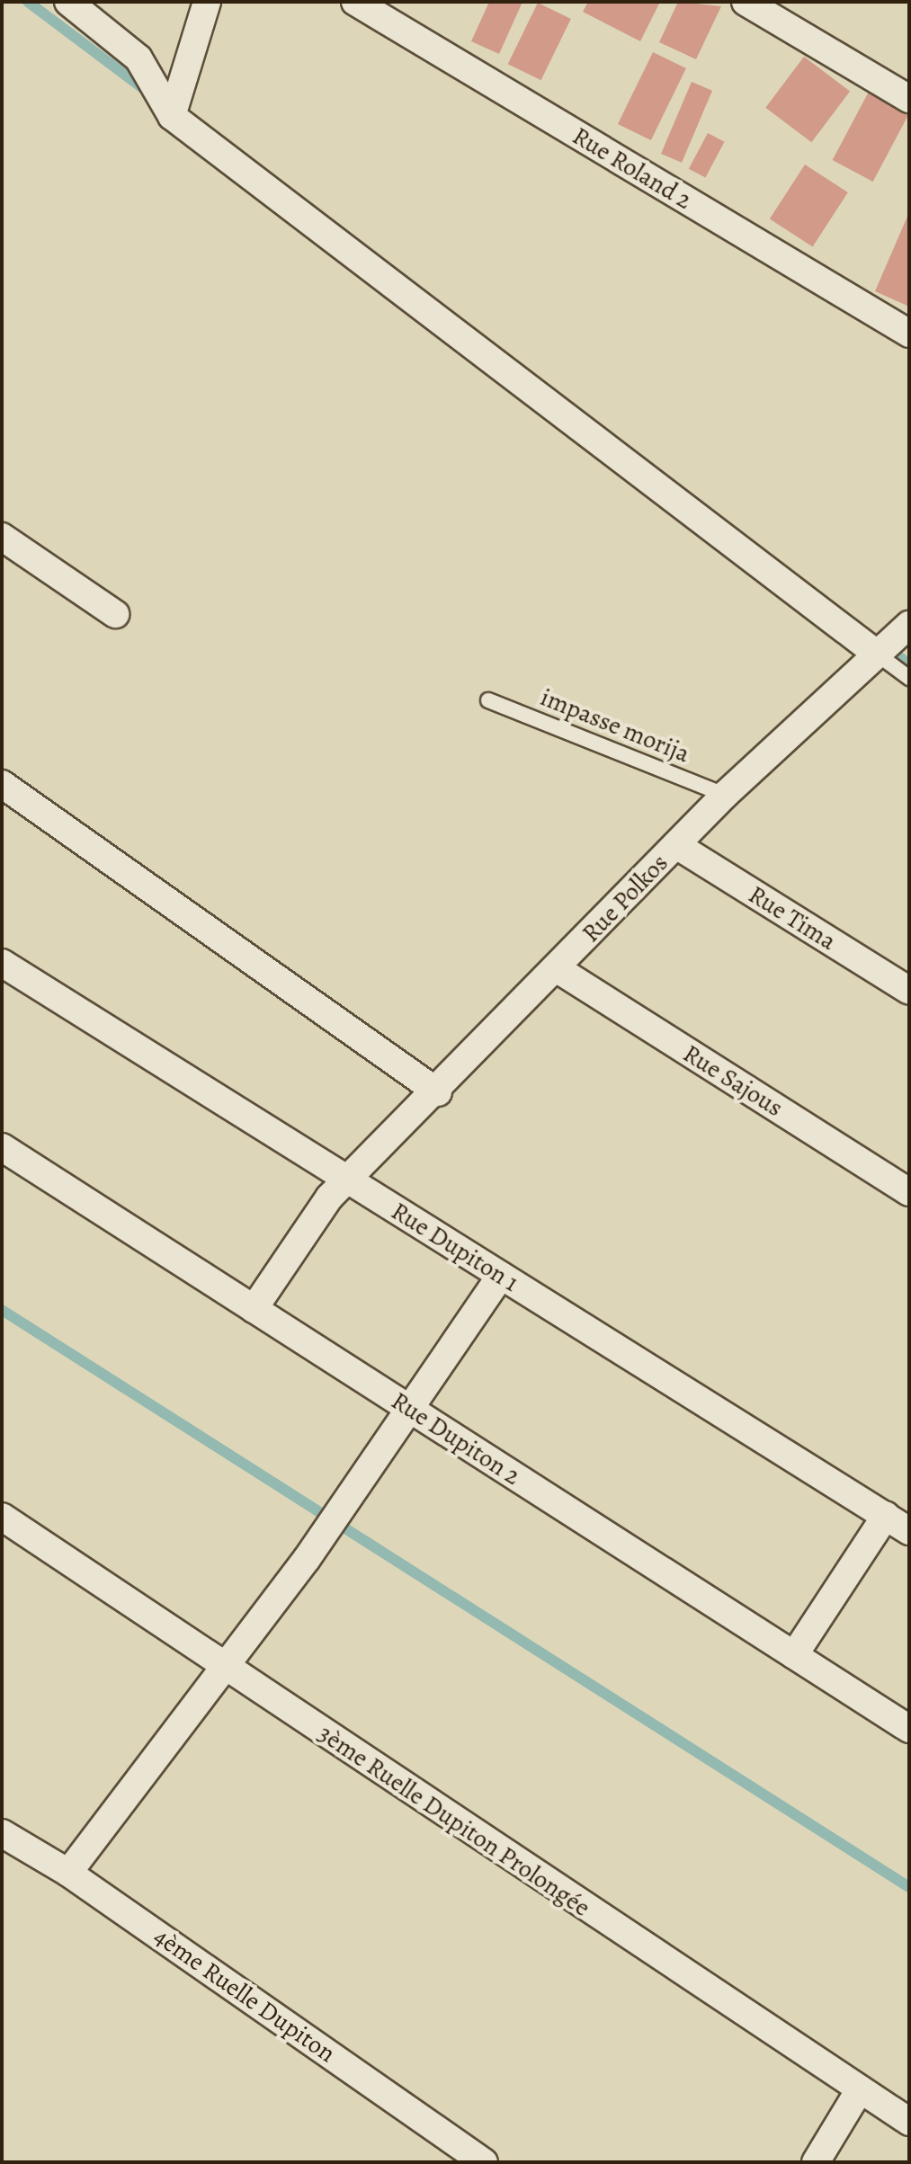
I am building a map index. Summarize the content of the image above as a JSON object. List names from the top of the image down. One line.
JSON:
{"streets":{"street":["Rue Roland 2","Rue Polkos","Rue Tima","Rue Sajous","Rue Dupiton 1","Rue Dupiton 2","3ème Ruelle Dupiton Prolongée","4ème Ruelle Dupiton"],"lane":["impasse morija"]},"crossings":[["impasse morija","Rue Polkos"],["Rue Polkos","Rue Tima"],["Rue Polkos","Rue Sajous"],["Rue Polkos","Rue Dupiton 1"],["Rue Polkos","Rue Dupiton 2"]]}
